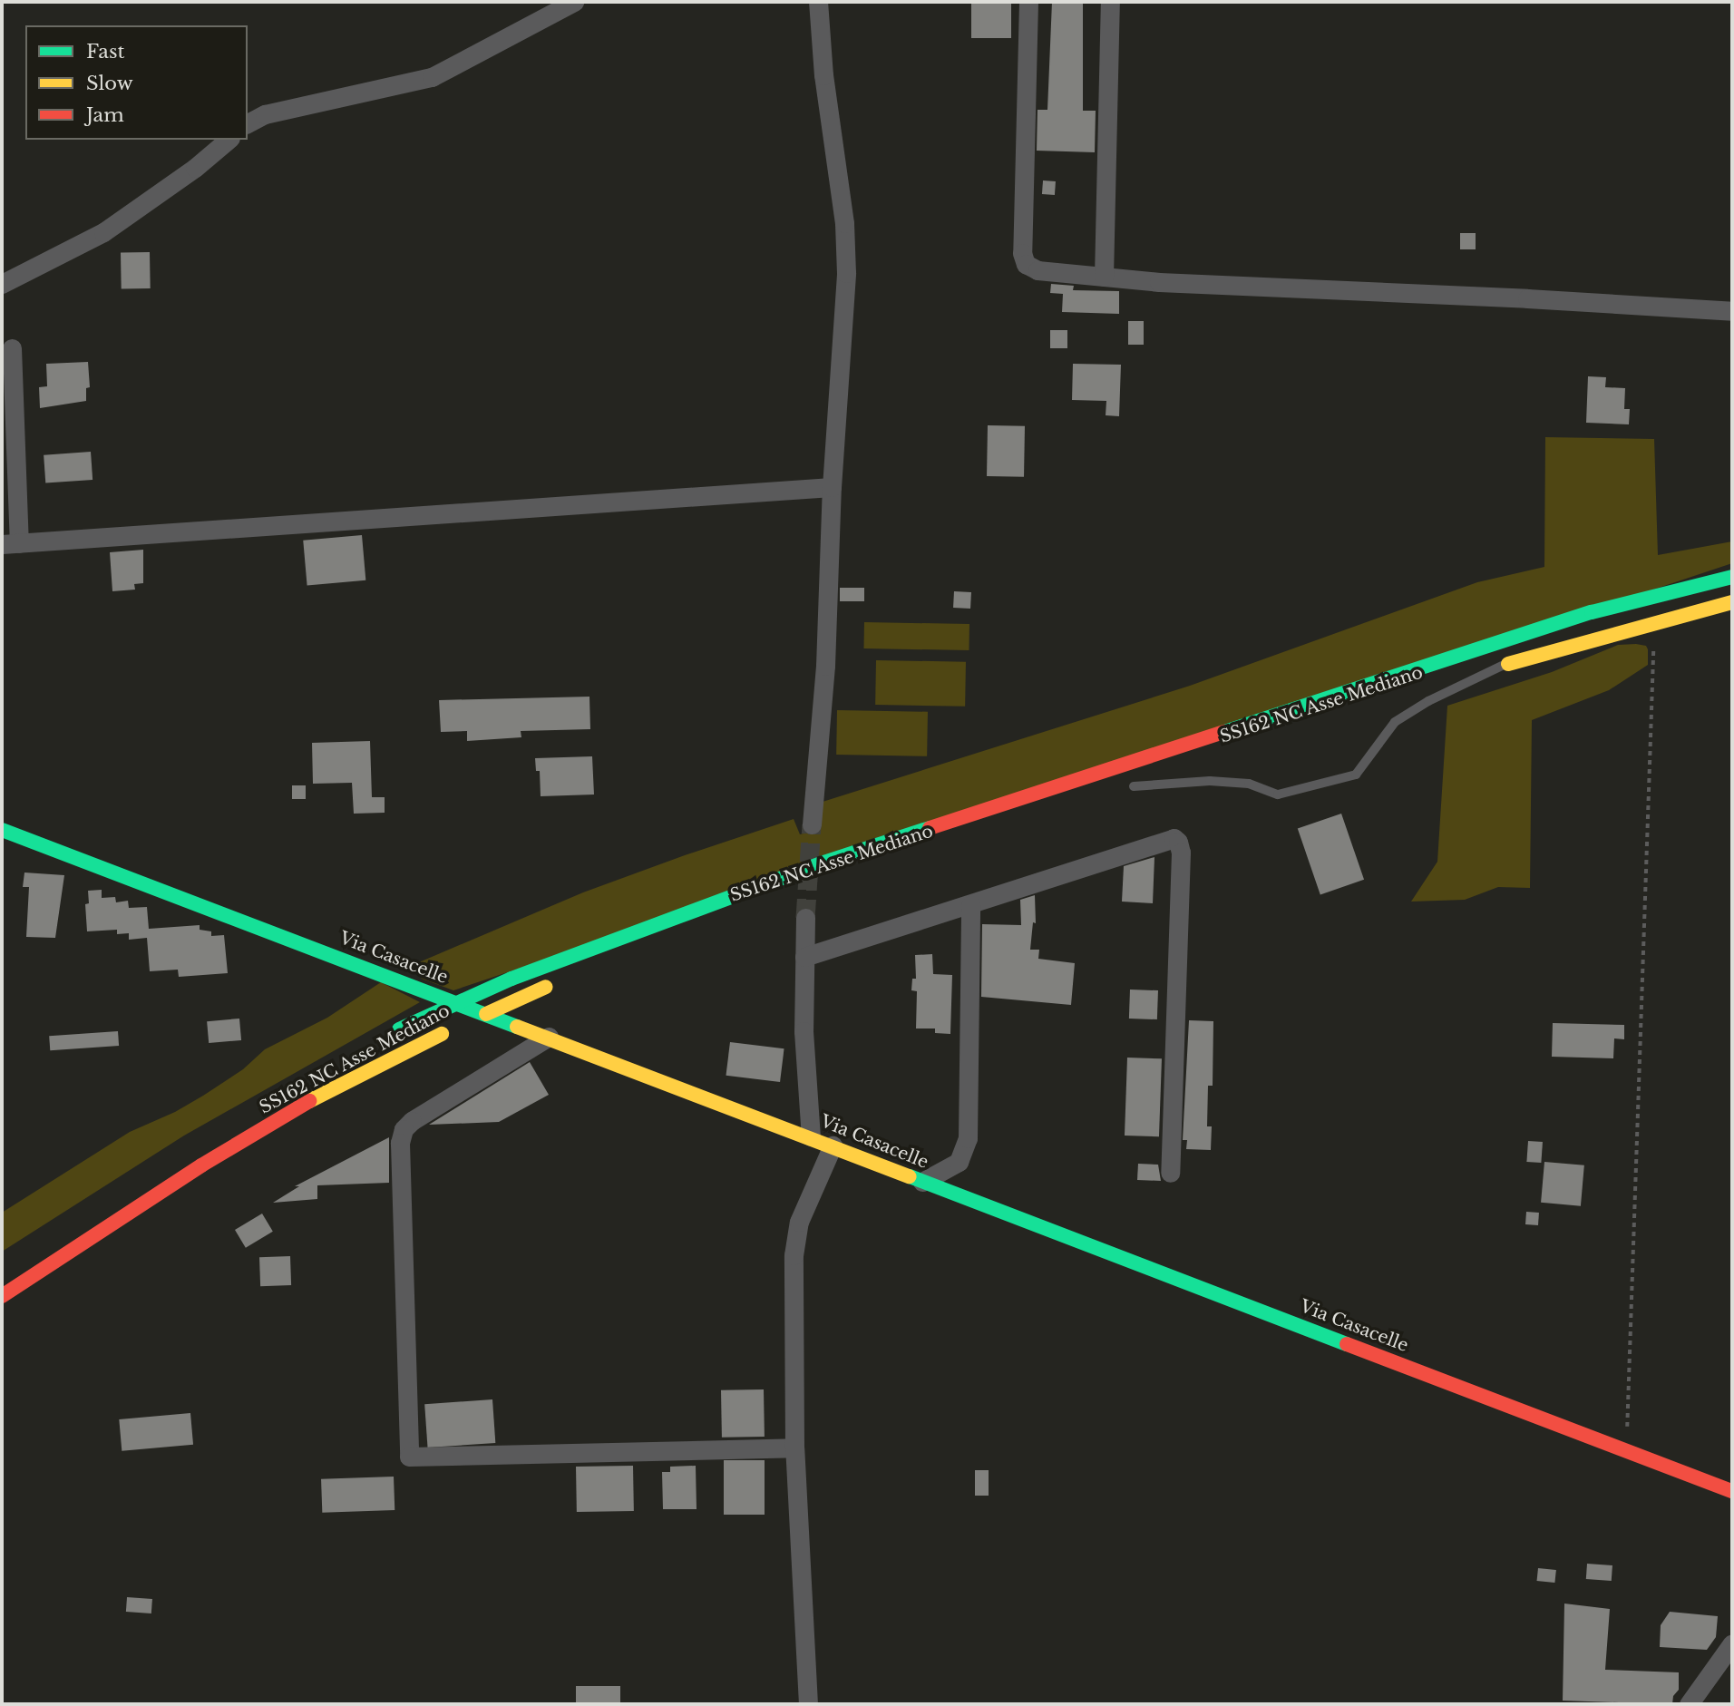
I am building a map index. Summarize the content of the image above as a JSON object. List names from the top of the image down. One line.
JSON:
{"streets":{"main road":["SS162 NC Asse Mediano","Via Casacelle"]},"legend":["Fast","Slow","Jam"]}
